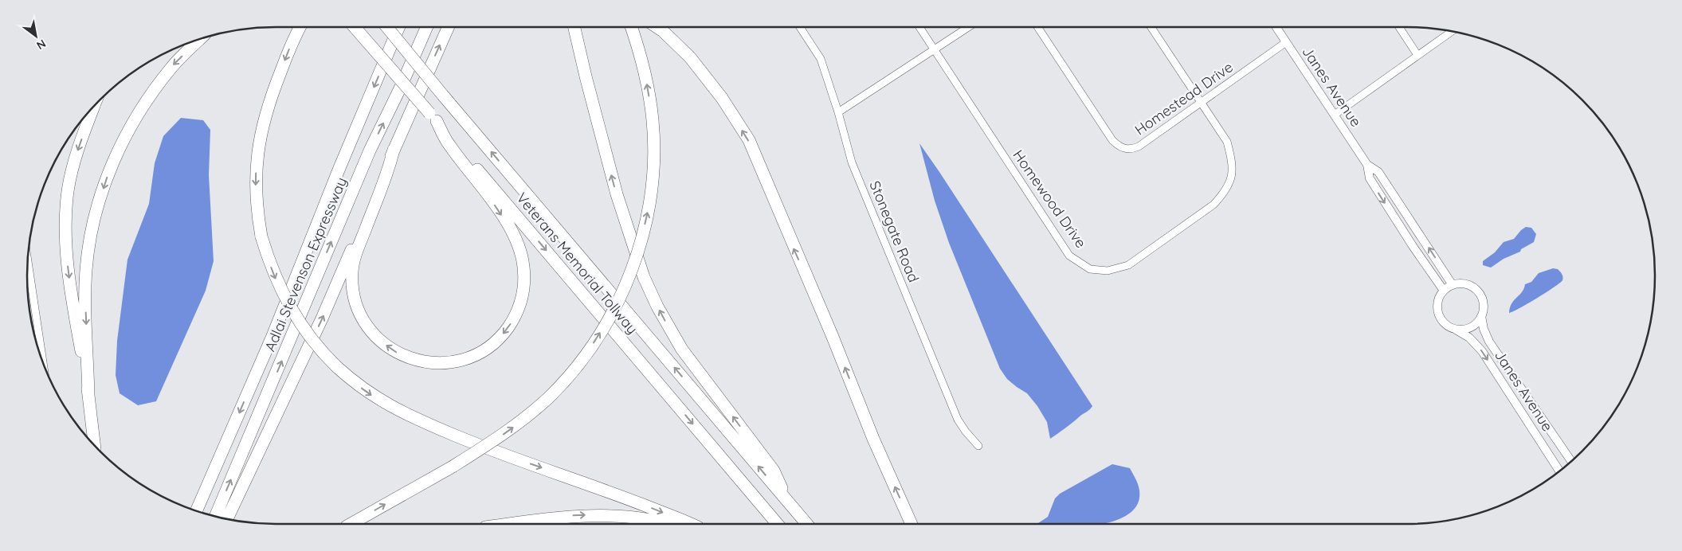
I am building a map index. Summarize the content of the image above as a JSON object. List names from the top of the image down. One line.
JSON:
{"streets":{"highway":["Veterans Memorial Tollway","Adlai Stevenson Expressway"],"street":["Janes Avenue","Homestead Drive","Homewood Drive","Stonegate Road"]},"crossings":[["Janes Avenue","Homestead Drive"],["Homestead Drive","Homewood Drive"]],"north":"bottom right"}
